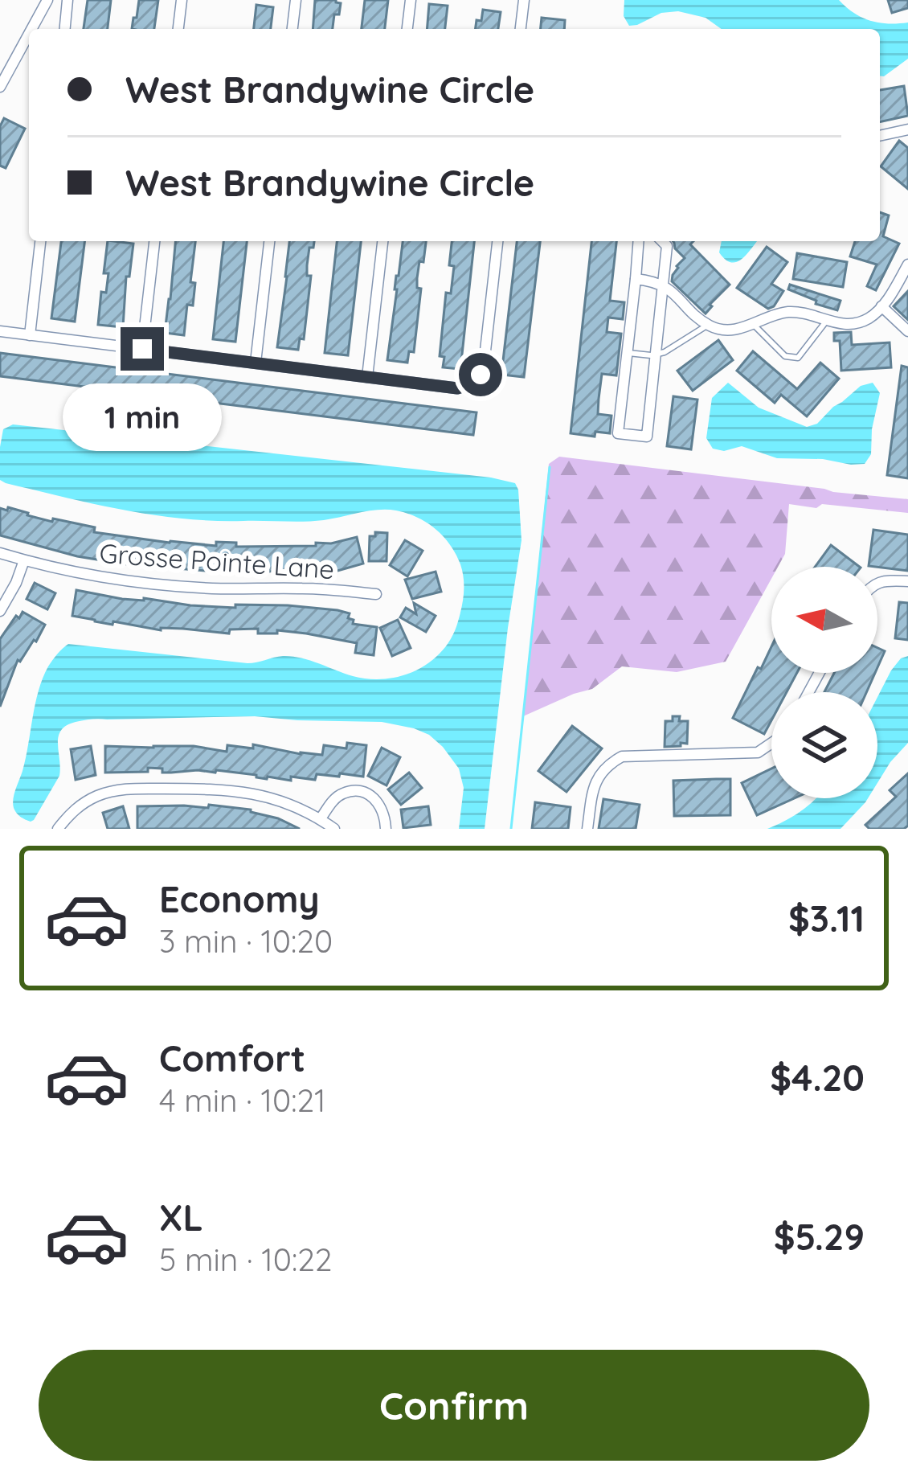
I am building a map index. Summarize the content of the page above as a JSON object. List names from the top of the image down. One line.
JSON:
{"streets":{"street":["Grosse Pointe Lane"]},"north":"left","page":{"banner":["West Brandywine Circle","West Brandywine Circle"],"bubble":"1 min","list":[{"name":"Economy","note":"3 min · 10:20","value":"$3.11"},{"name":"Comfort","note":"4 min · 10:21","value":"$4.20"},{"name":"XL","note":"5 min · 10:22","value":"$5.29"}],"buttons":"Confirm"}}
